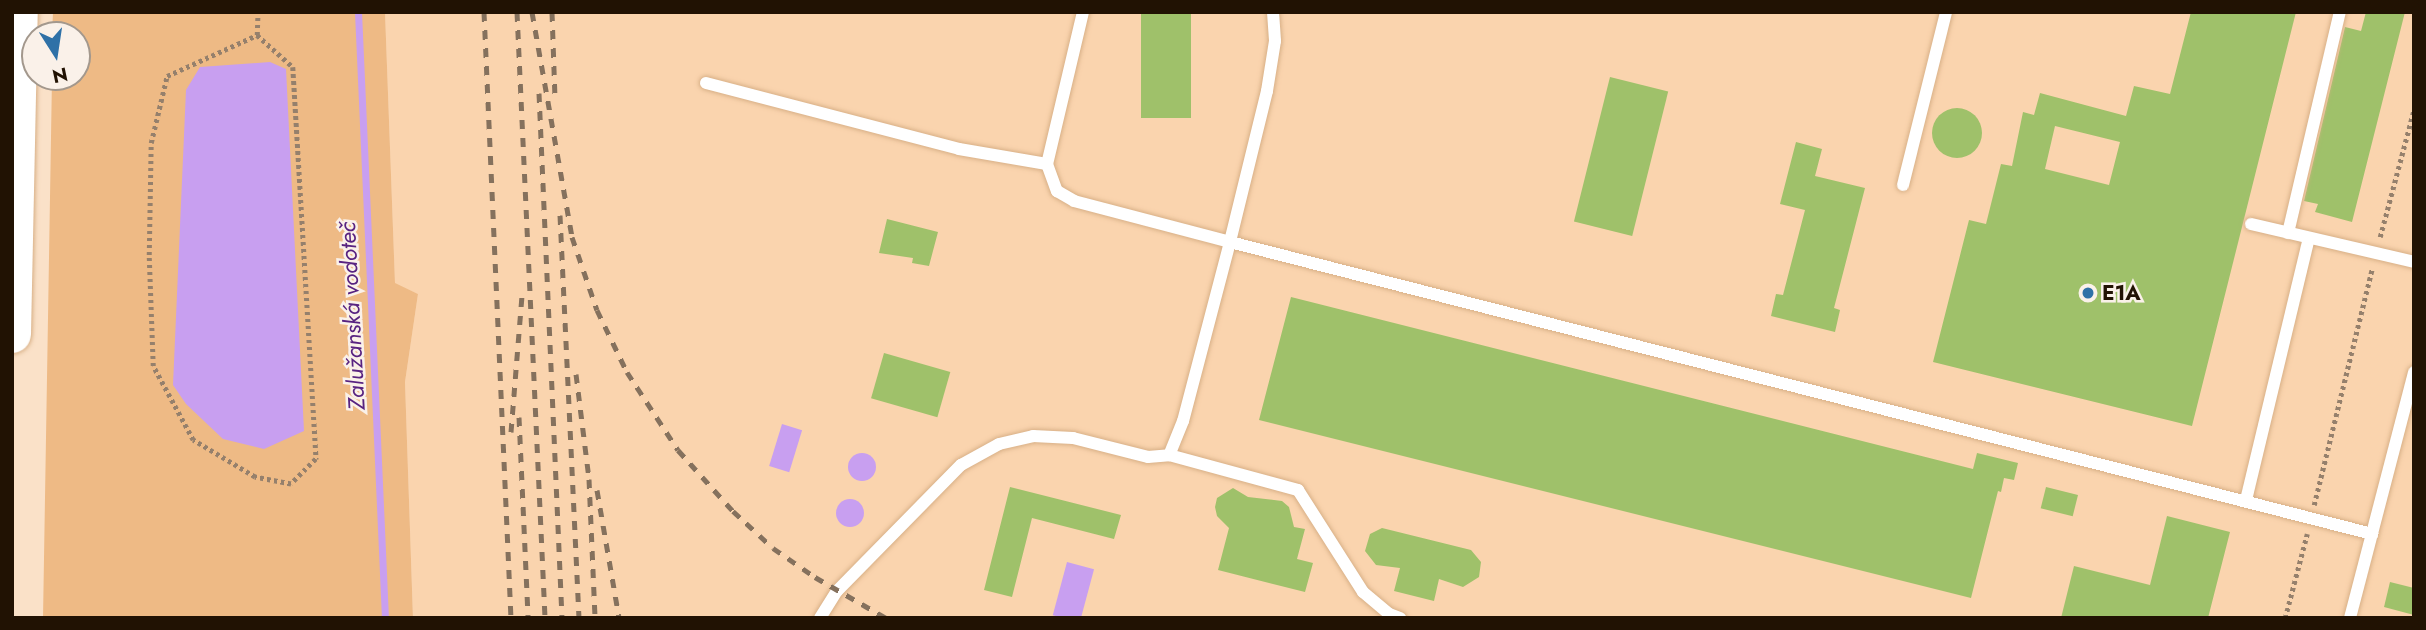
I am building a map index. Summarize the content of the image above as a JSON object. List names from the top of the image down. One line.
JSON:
{"water":["Zalužanská vodoteč"],"places":["E1A"],"north":"bottom"}
